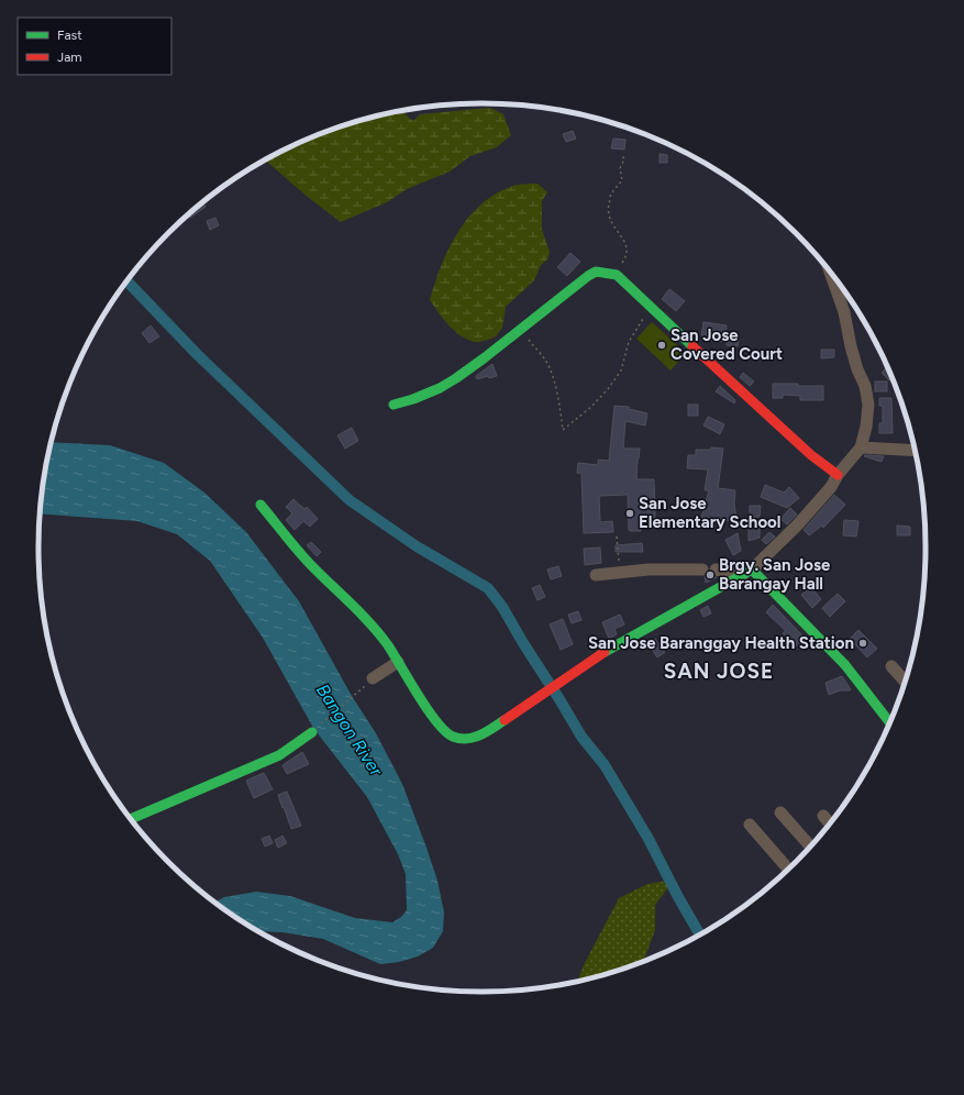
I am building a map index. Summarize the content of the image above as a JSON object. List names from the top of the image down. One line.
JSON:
{"districts":["SAN JOSE"],"water":["Bangon River"],"places":["San Jose Covered Court","San Jose Elementary School","Brgy. San Jose Barangay Hall","San Jose Baranggay Health Station"],"legend":["Fast","Jam"]}
